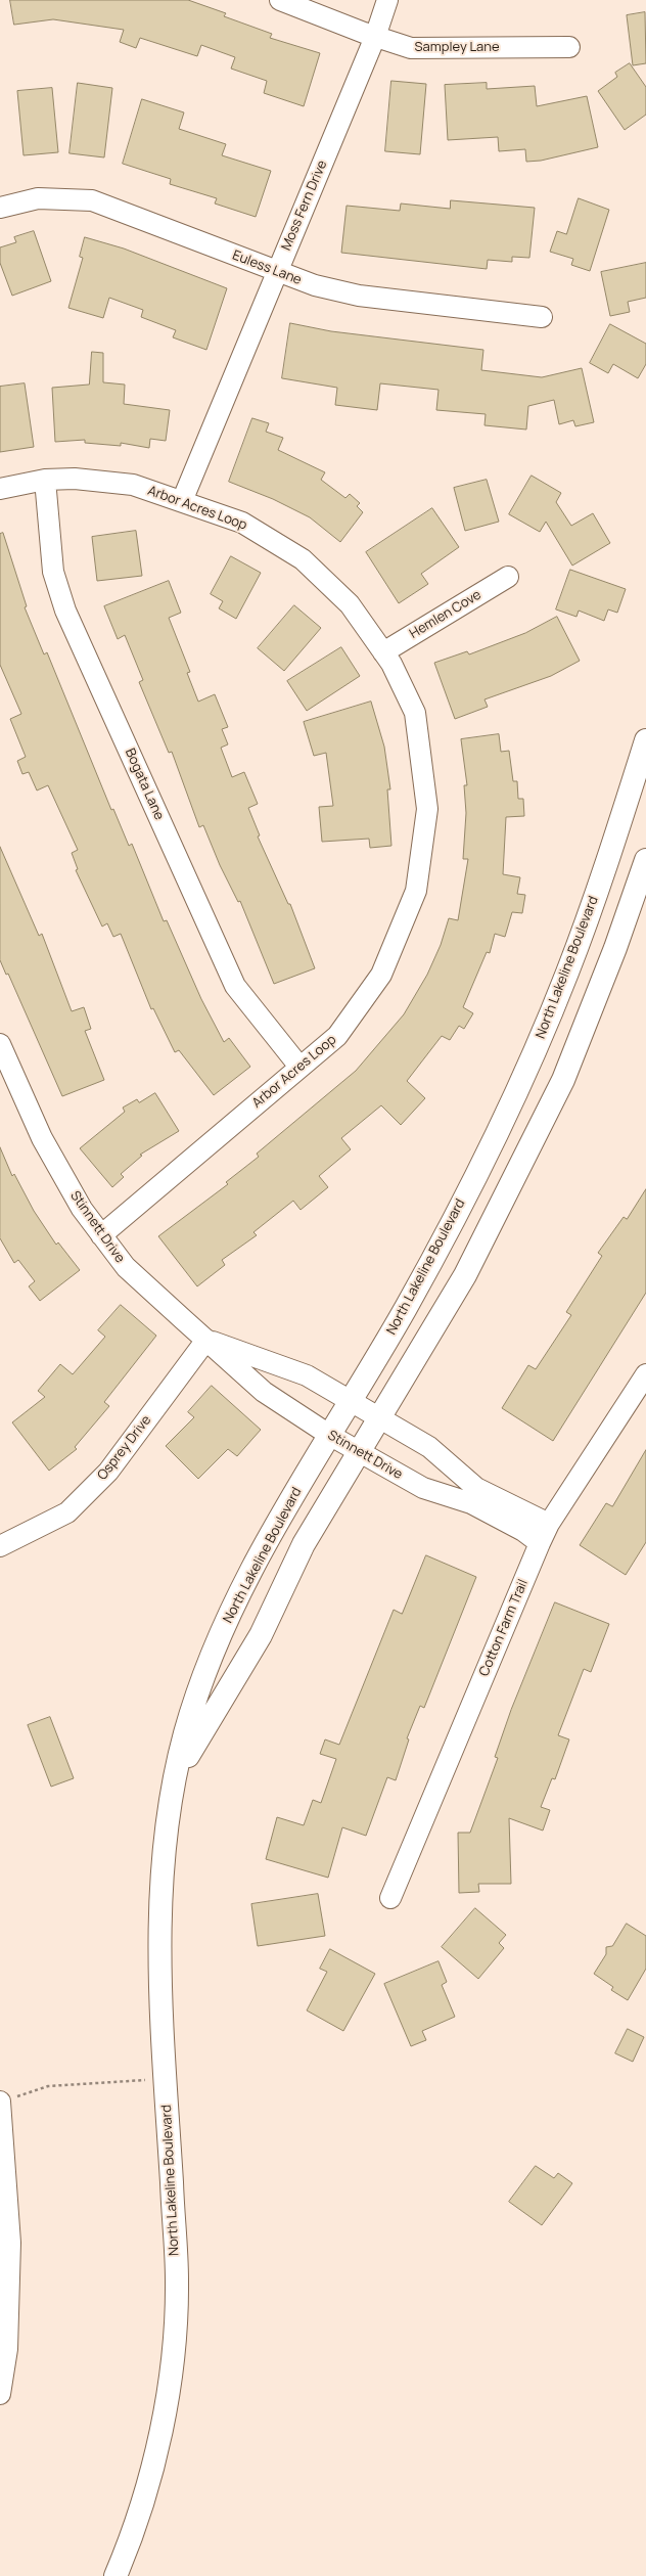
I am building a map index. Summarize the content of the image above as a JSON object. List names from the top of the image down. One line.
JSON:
{"streets":{"street":["Sampley Lane","Moss Fern Drive","Euless Lane","Arbor Acres Loop","Hemlen Cove","Bogata Lane","North Lakeline Boulevard","Stinnett Drive","Osprey Drive","Cotton Farm Trail"]},"crossings":[["Sampley Lane","Moss Fern Drive"],["Moss Fern Drive","Euless Lane"],["Moss Fern Drive","Arbor Acres Loop"],["Arbor Acres Loop","Hemlen Cove"],["Arbor Acres Loop","Bogata Lane"],["Arbor Acres Loop","Stinnett Drive"],["North Lakeline Boulevard","Stinnett Drive"],["Stinnett Drive","Osprey Drive"],["Stinnett Drive","Cotton Farm Trail"]]}
